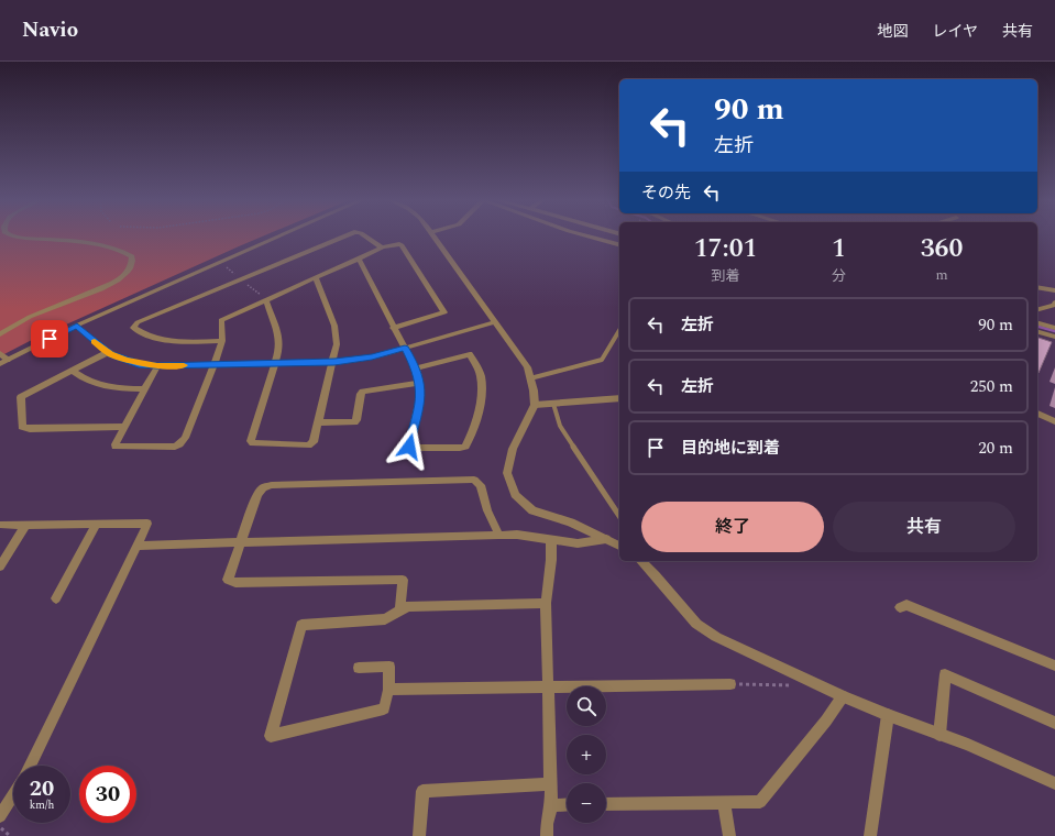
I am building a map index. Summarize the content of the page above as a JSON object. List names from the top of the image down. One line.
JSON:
{"page":{"header":"Navio","nav":["地図","レイヤ","共有"],"turn":["90 m","左折"],"then":"その先","eta":["17:01","到着","1","分","360","m"],"list":[{"name":"左折","value":"90 m"},{"name":"左折","value":"250 m"},{"name":"目的地に到着","value":"20 m"}],"buttons":["終了","共有"],"map_buttons":["+","−"],"speed":"20 km/h","limit":"30"}}
